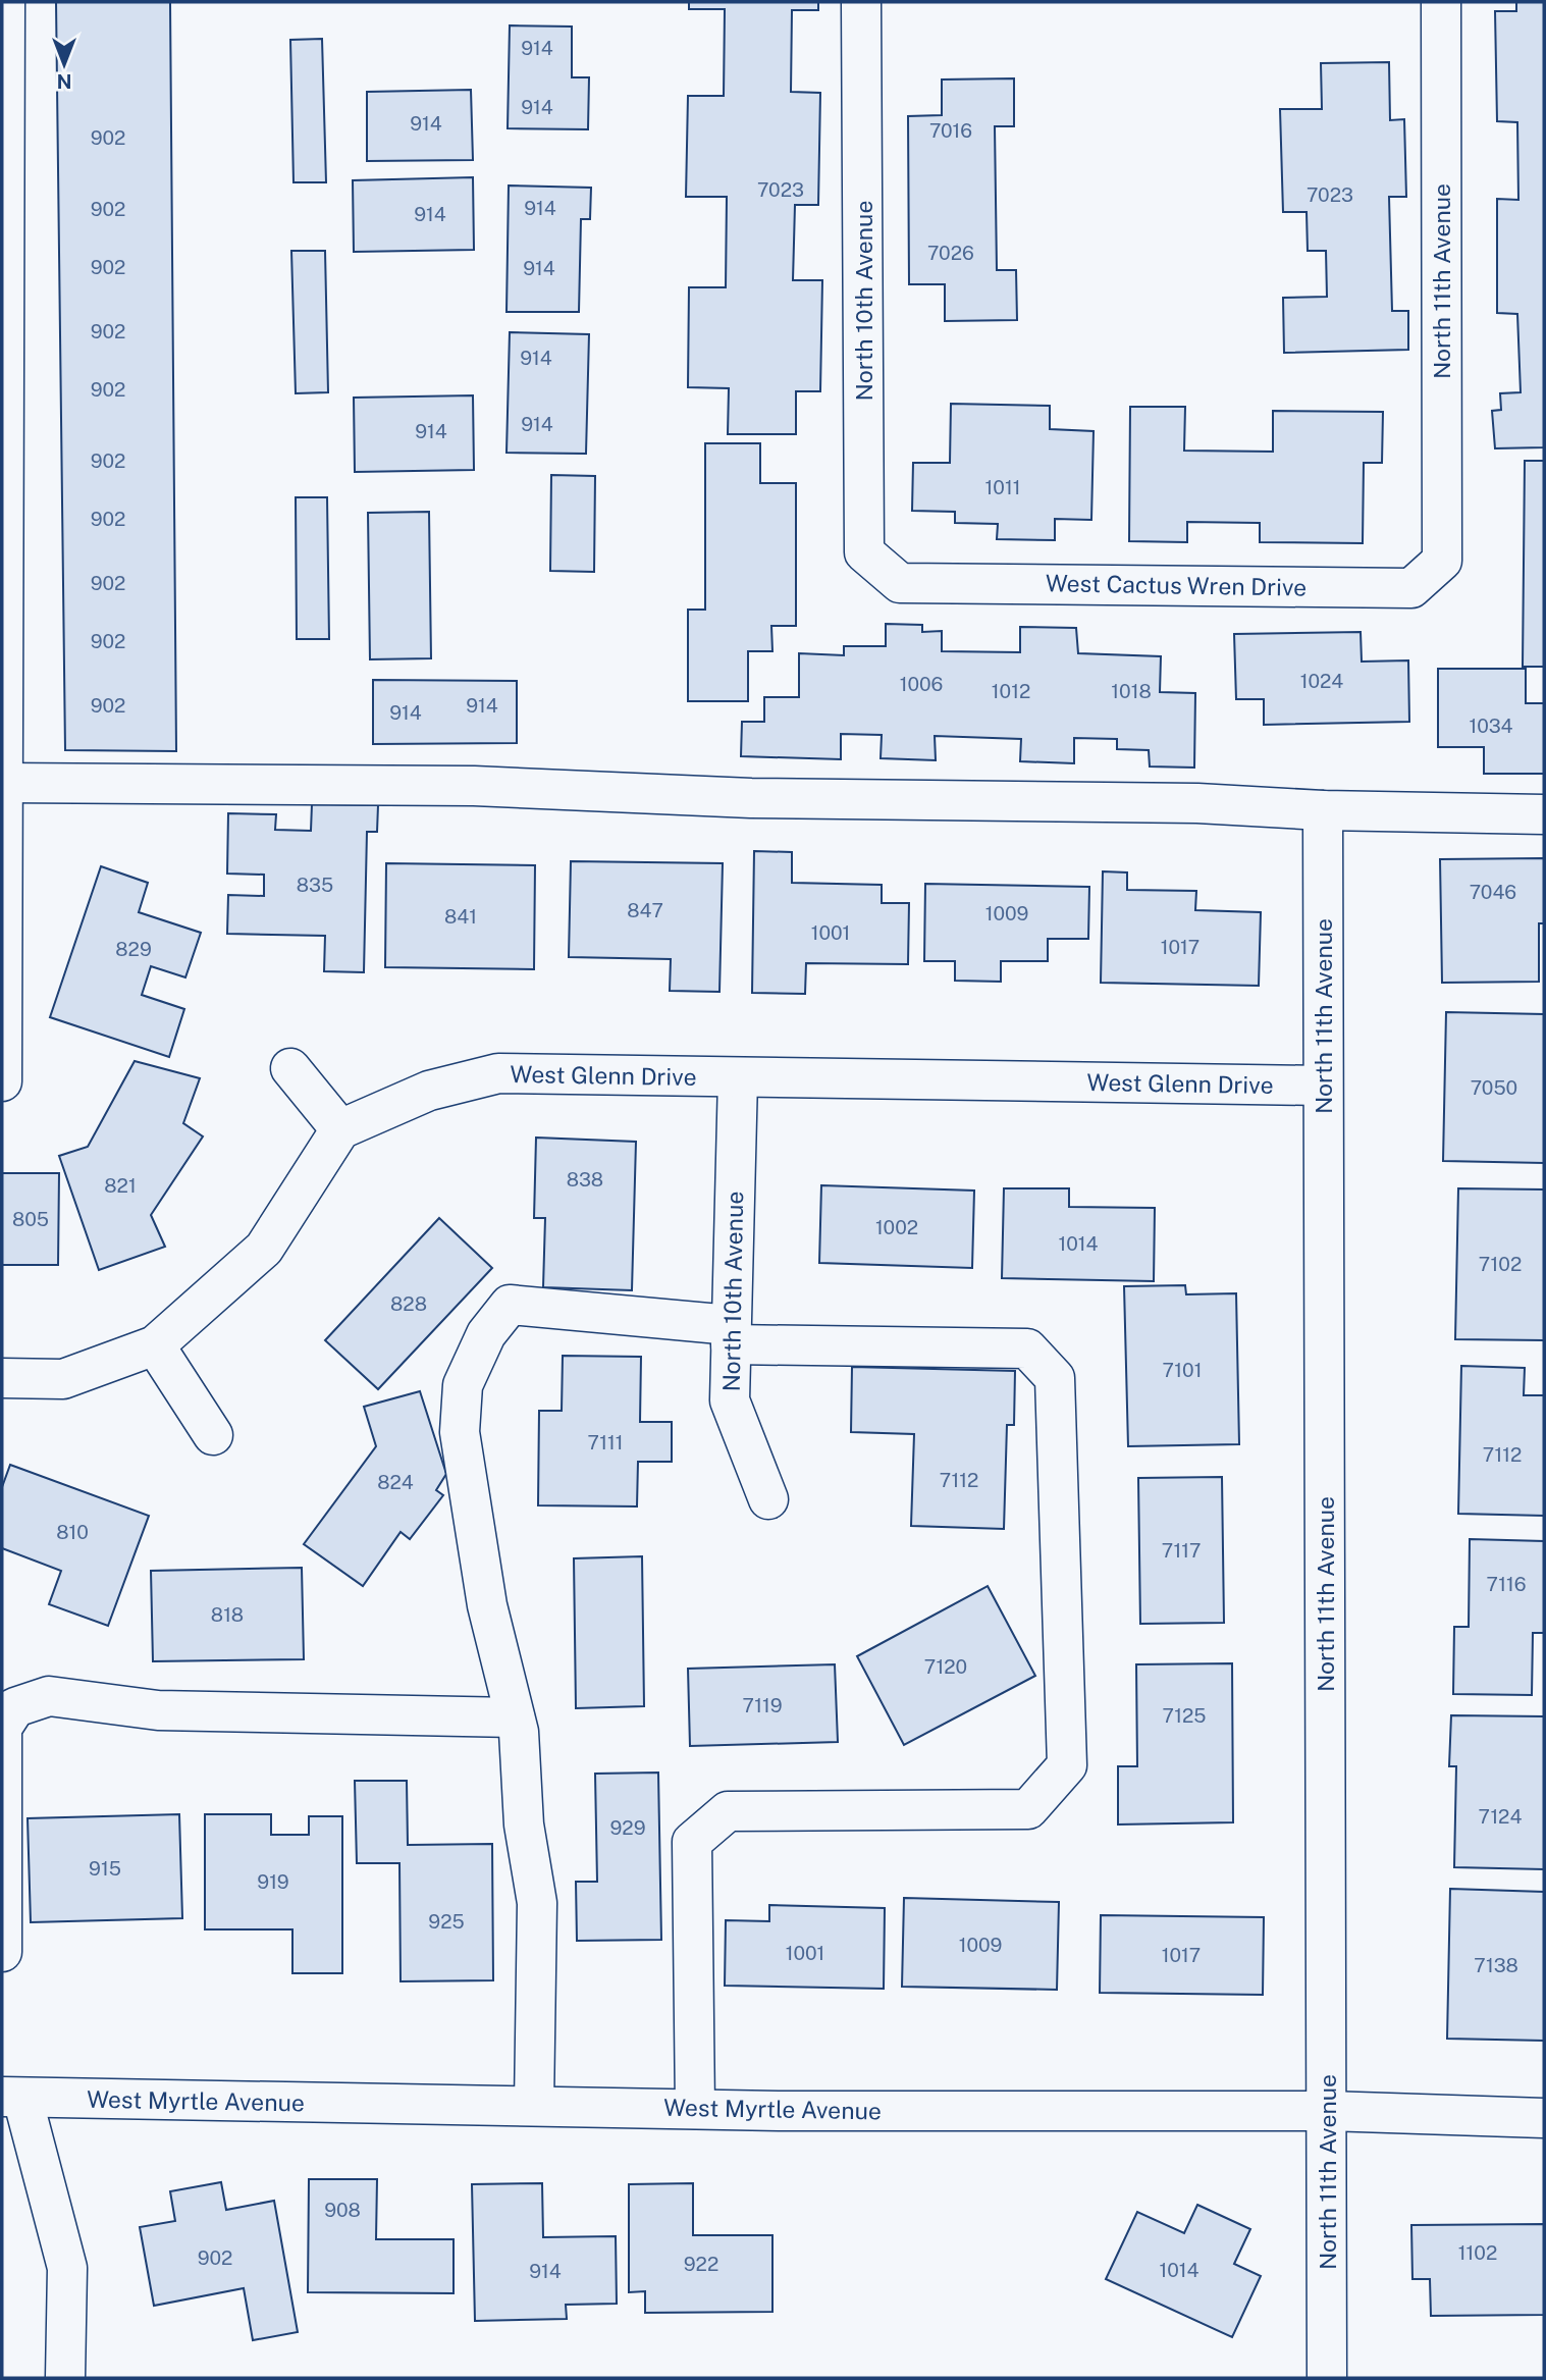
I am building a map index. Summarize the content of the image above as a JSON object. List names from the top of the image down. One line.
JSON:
{"streets":{"street":["North 11th Avenue","North 10th Avenue","West Cactus Wren Drive","West Glenn Drive","West Myrtle Avenue"]},"crossings":[["North 11th Avenue","West Cactus Wren Drive"],["North 11th Avenue","West Glenn Drive"],["North 11th Avenue","West Myrtle Avenue"],["North 10th Avenue","West Cactus Wren Drive"],["North 10th Avenue","West Glenn Drive"]],"house_numbers":["914","914","914","7016","902","7023","7023","914","902","914","7026","902","914","902","914","902","914","914","902","1011","902","902","902","1024","1006","1012","1018","902","914","914","1034","835","7046","847","1009","841","1001","1017","829","7050","838","821","805","1002","1014","7102","828","7101","7111","7112","7112","824","810","7117","7116","818","7120","7119","7125","7124","929","915","919","925","1009","1001","1017","7138","908","1102","902","922","1014","914"],"north":"bottom"}
